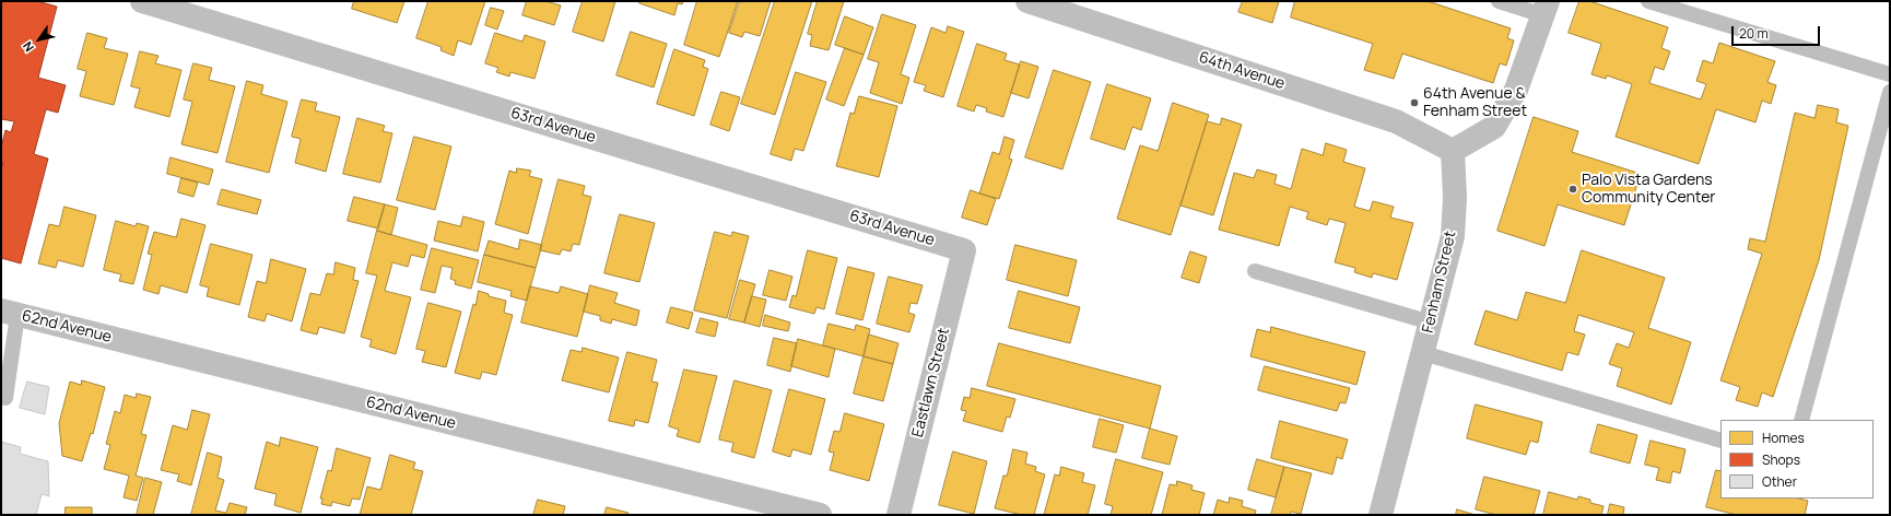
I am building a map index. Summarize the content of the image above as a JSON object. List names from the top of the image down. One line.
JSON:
{"streets":{"street":["64th Avenue","63rd Avenue","Fenham Street","62nd Avenue","Eastlawn Street"]},"crossings":[["64th Avenue","Fenham Street"],["63rd Avenue","Eastlawn Street"]],"places":["64th Avenue & Fenham Street","Palo Vista Gardens Community Center"],"legend":["Homes","Shops","Other"],"scale_bar":"20 m","north":"bottom left"}
